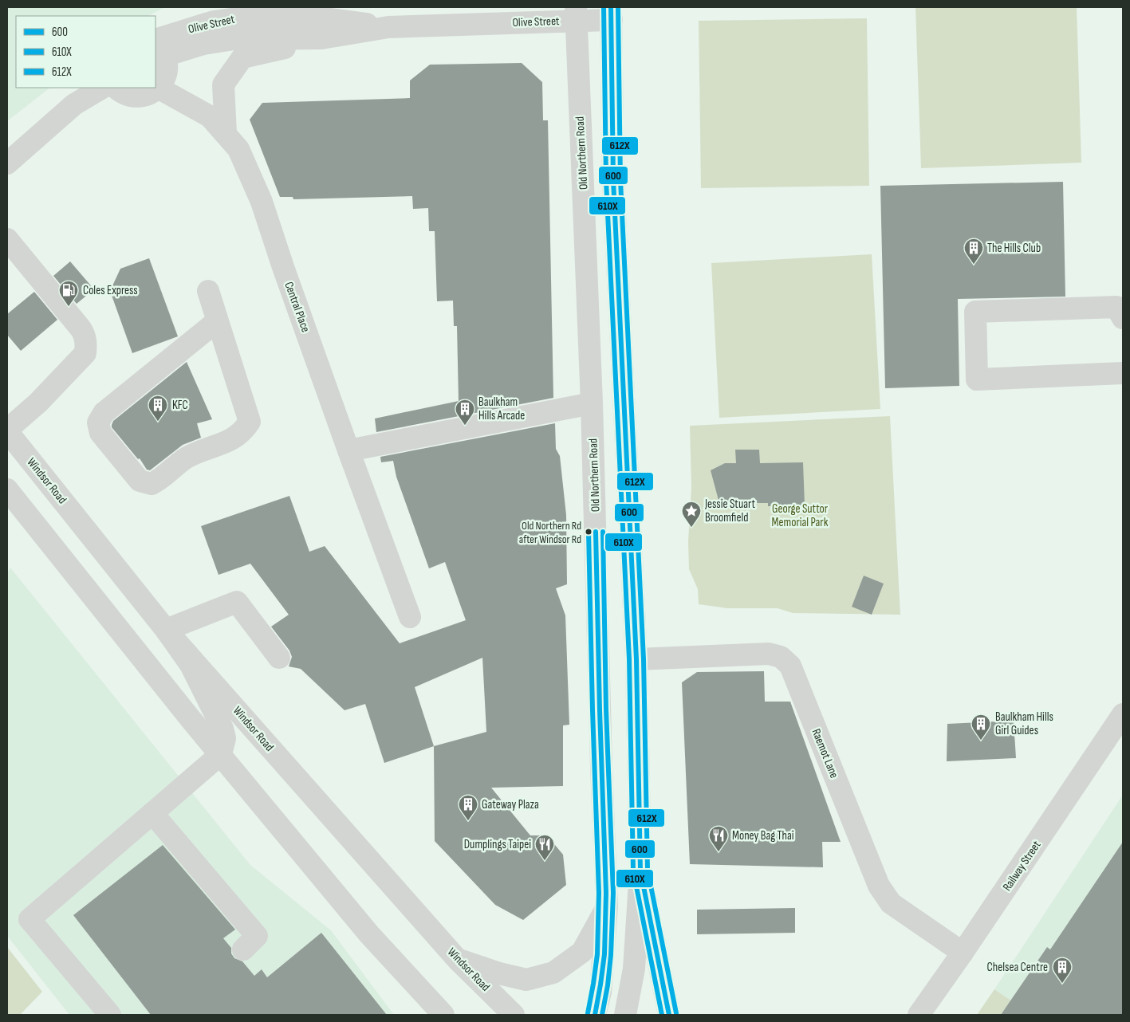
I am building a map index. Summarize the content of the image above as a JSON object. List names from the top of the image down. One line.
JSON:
{"streets":{"main road":["Olive Street","Old Northern Road","Central Place","Windsor Road","Raemot Lane","Railway Street"]},"crossings":[["Olive Street","Old Northern Road"],["Raemot Lane","Railway Street"]],"parks":["George Suttor Memorial Park"],"places":{"building":["The Hills Club","KFC","Baulkham Hills Arcade","Baulkham Hills Girl Guides","Gateway Plaza","Chelsea Centre"],"fuel station":["Coles Express"],"place":["Jessie Stuart Broomfield"],"other":["Old Northern Rd after Windsor Rd"],"restaurant":["Money Bag Thai","Dumplings Taipei"]},"lines":["transit line 600","transit line 610X","transit line 612X"],"legend":["600","610X","612X"]}
